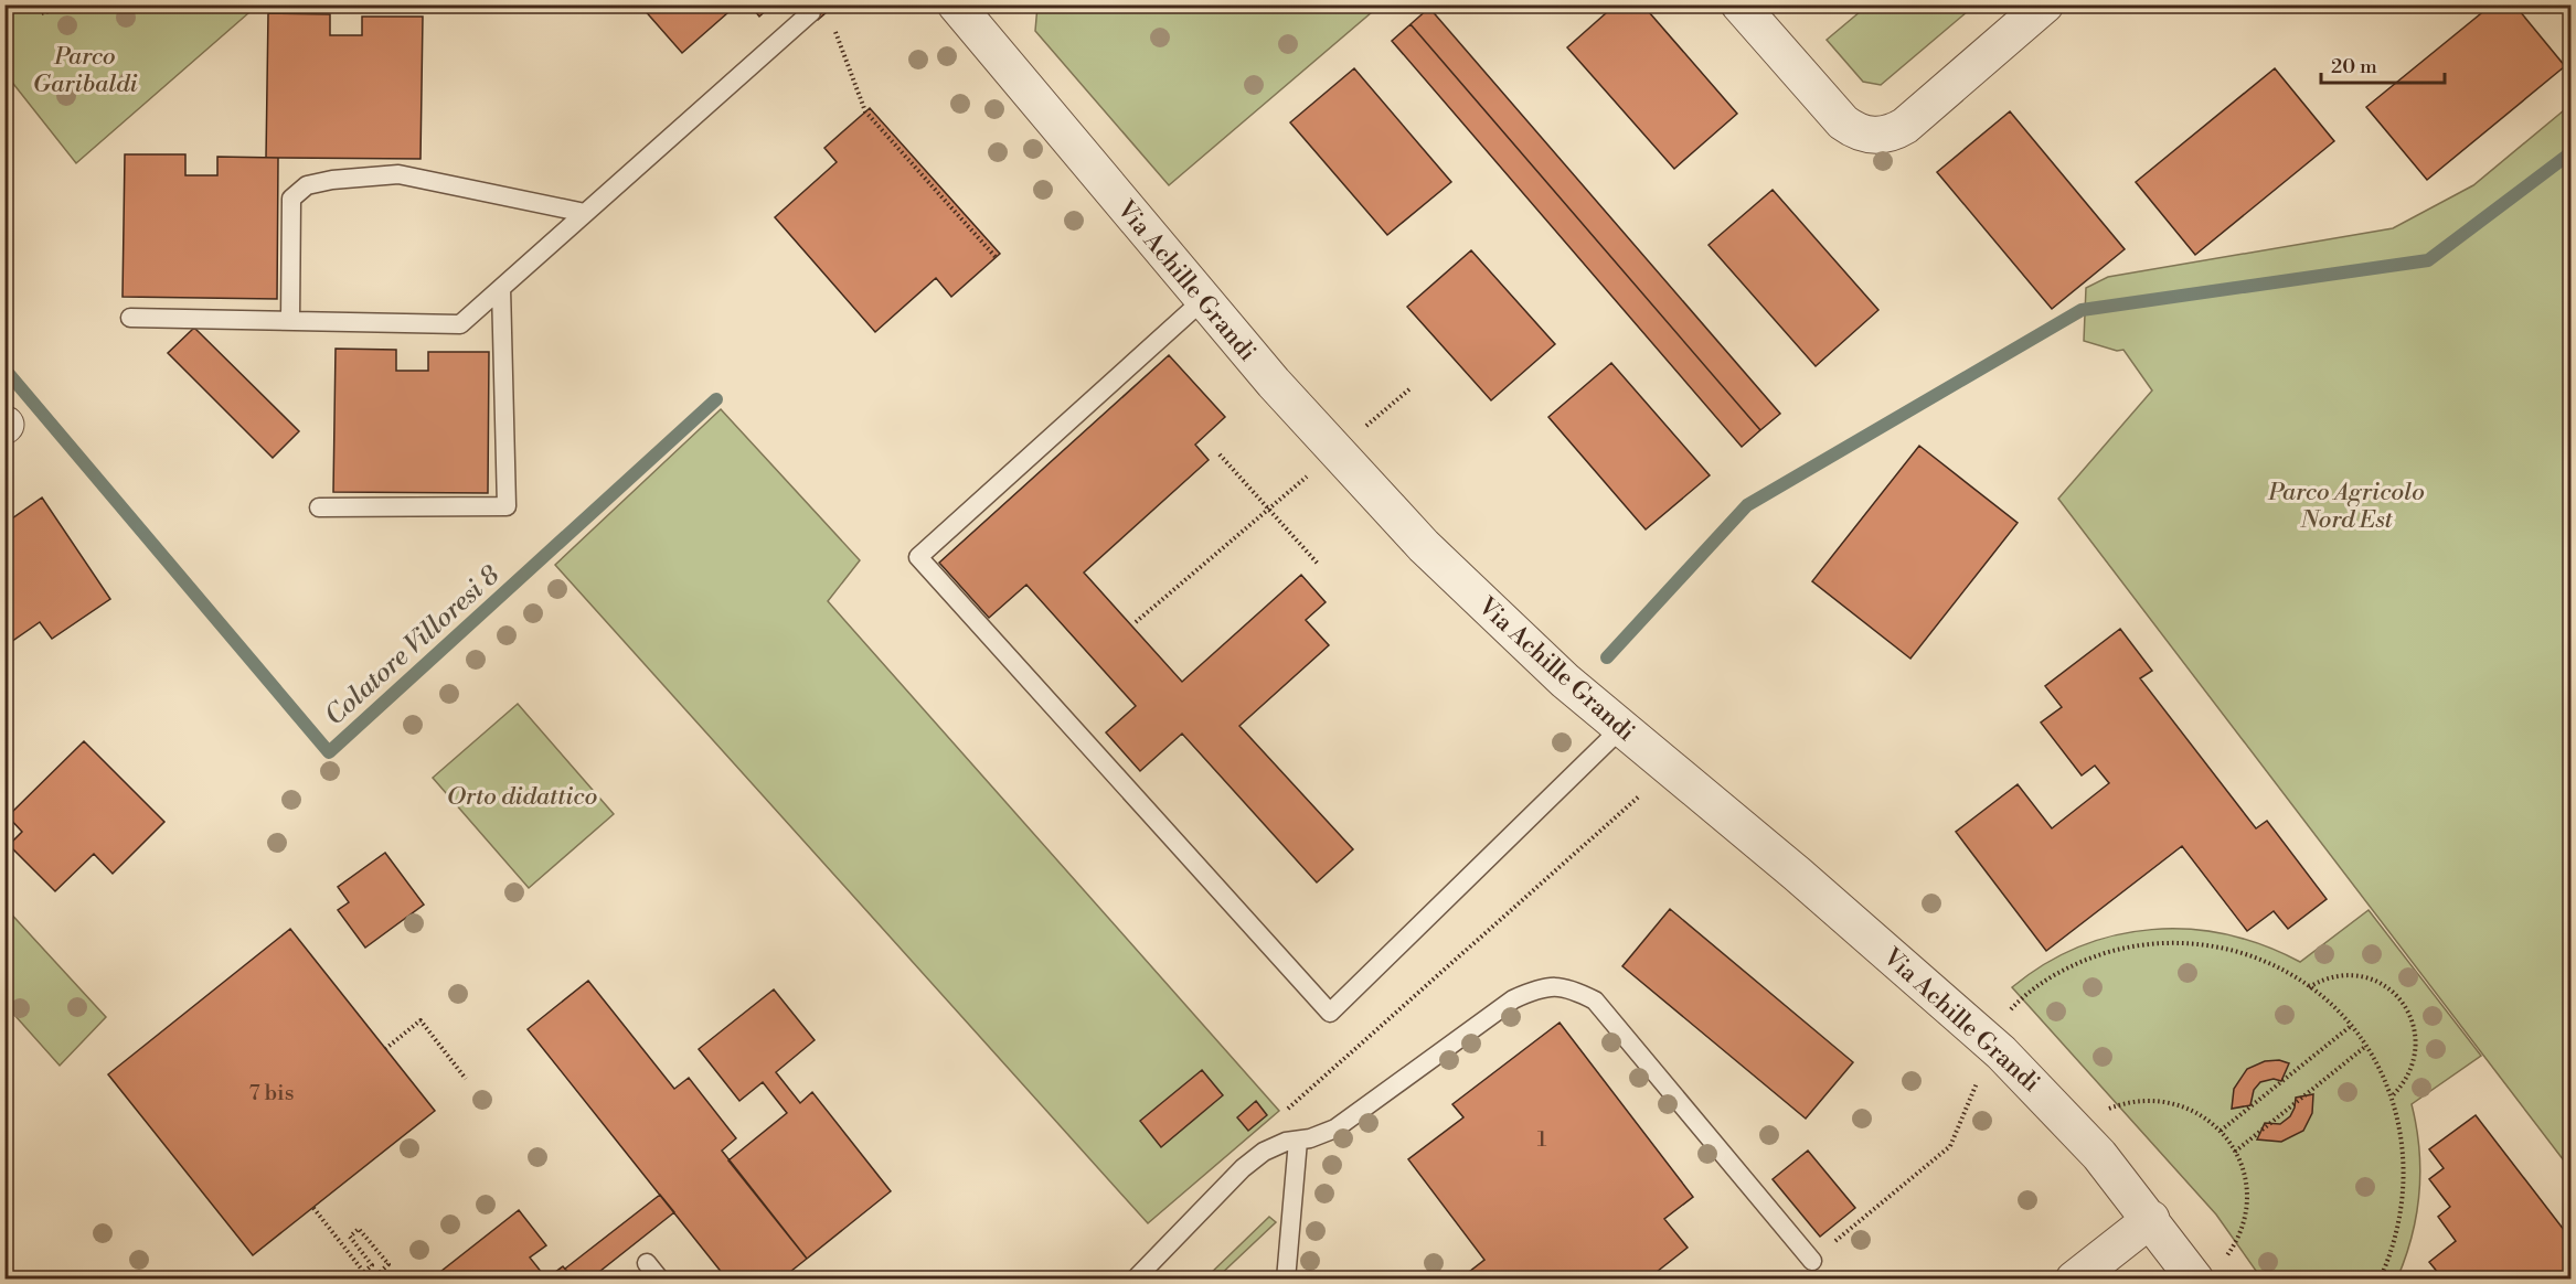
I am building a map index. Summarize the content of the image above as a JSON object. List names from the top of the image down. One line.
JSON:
{"streets":{"street":["Via Achille Grandi"]},"water":["Colatore Villoresi 8"],"parks":["Parco Garibaldi","Parco Agricolo Nord Est","Orto didattico"],"house_numbers":["7 bis","1"],"scale_bar":"20 m"}
